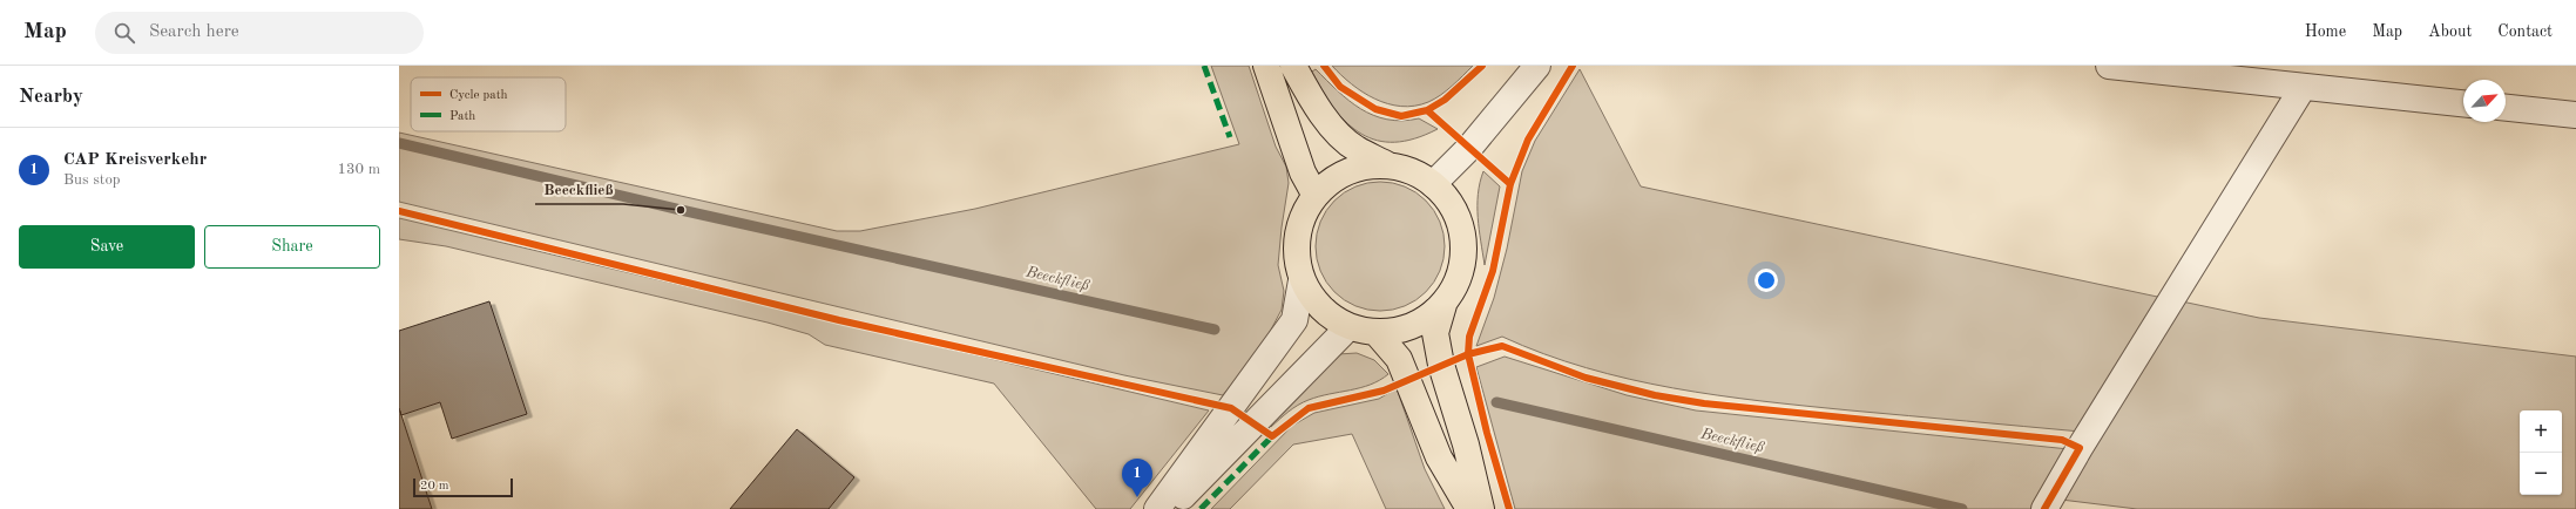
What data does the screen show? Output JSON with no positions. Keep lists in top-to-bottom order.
{
  "water": ["Beeckfließ"],
  "places": ["Beeckfließ"],
  "legend": ["Cycle path", "Path"],
  "scale_bar": "20 m",
  "north": "top right",
  "page": {
    "header": "Map",
    "search": "Search here",
    "nav": [
      "Home",
      "Map",
      "About",
      "Contact"
    ],
    "heading": "Nearby",
    "list": [
      {
        "mark": "1",
        "name": "CAP Kreisverkehr",
        "note": "Bus stop",
        "value": "130 m"
      }
    ],
    "buttons": ["Save", "Share"],
    "map_buttons": ["+", "−"],
    "pins": "1",
    "scale": "20 m"
  }
}
